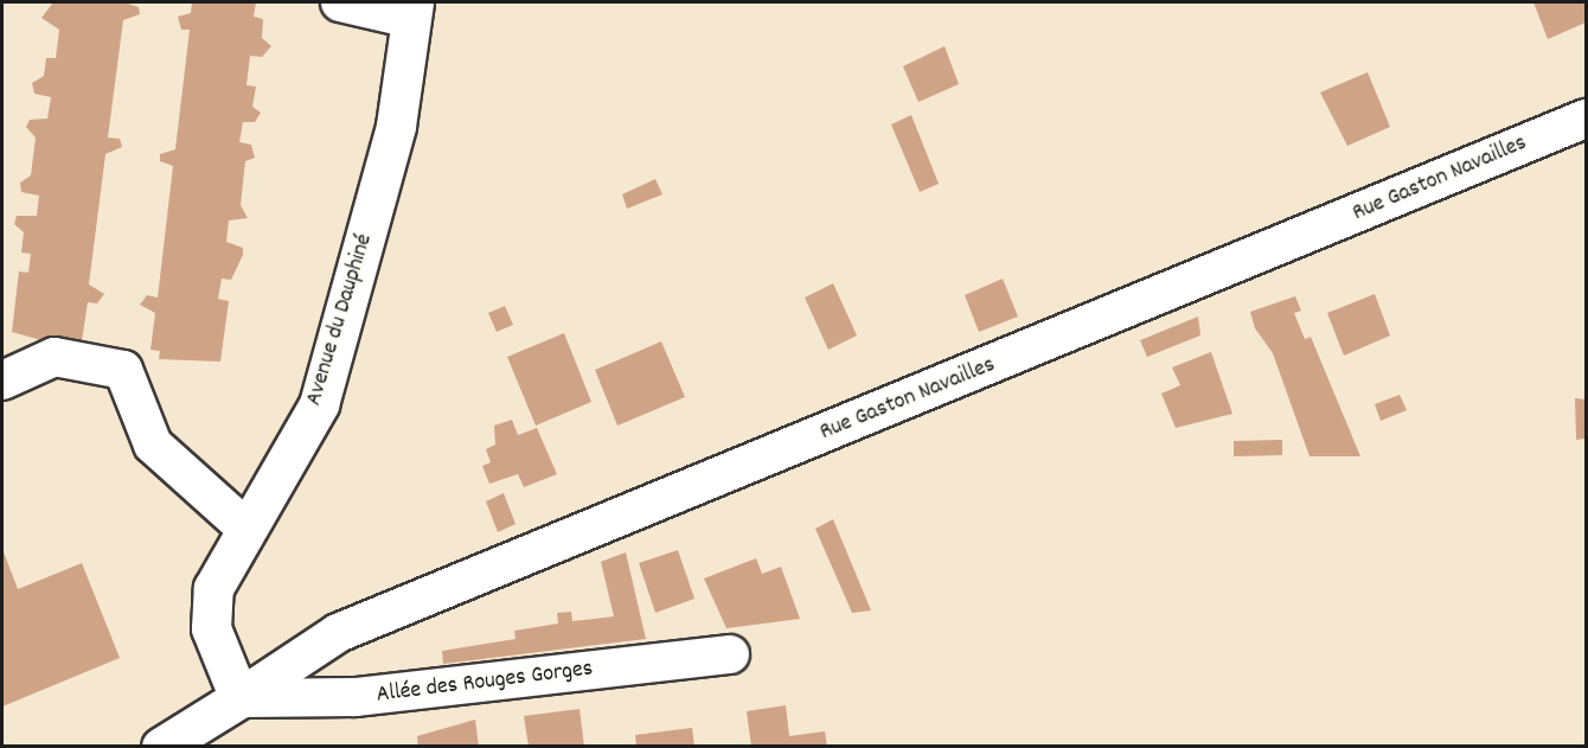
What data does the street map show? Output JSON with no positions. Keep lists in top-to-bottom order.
{
  "streets": {
    "street": ["Rue Gaston Navailles", "Avenue du Dauphiné", "Allée des Rouges Gorges"]
  },
  "crossings": [
    ["Rue Gaston Navailles", "Avenue du Dauphiné"],
    ["Rue Gaston Navailles", "Allée des Rouges Gorges"],
    ["Avenue du Dauphiné", "Allée des Rouges Gorges"]
  ]
}
